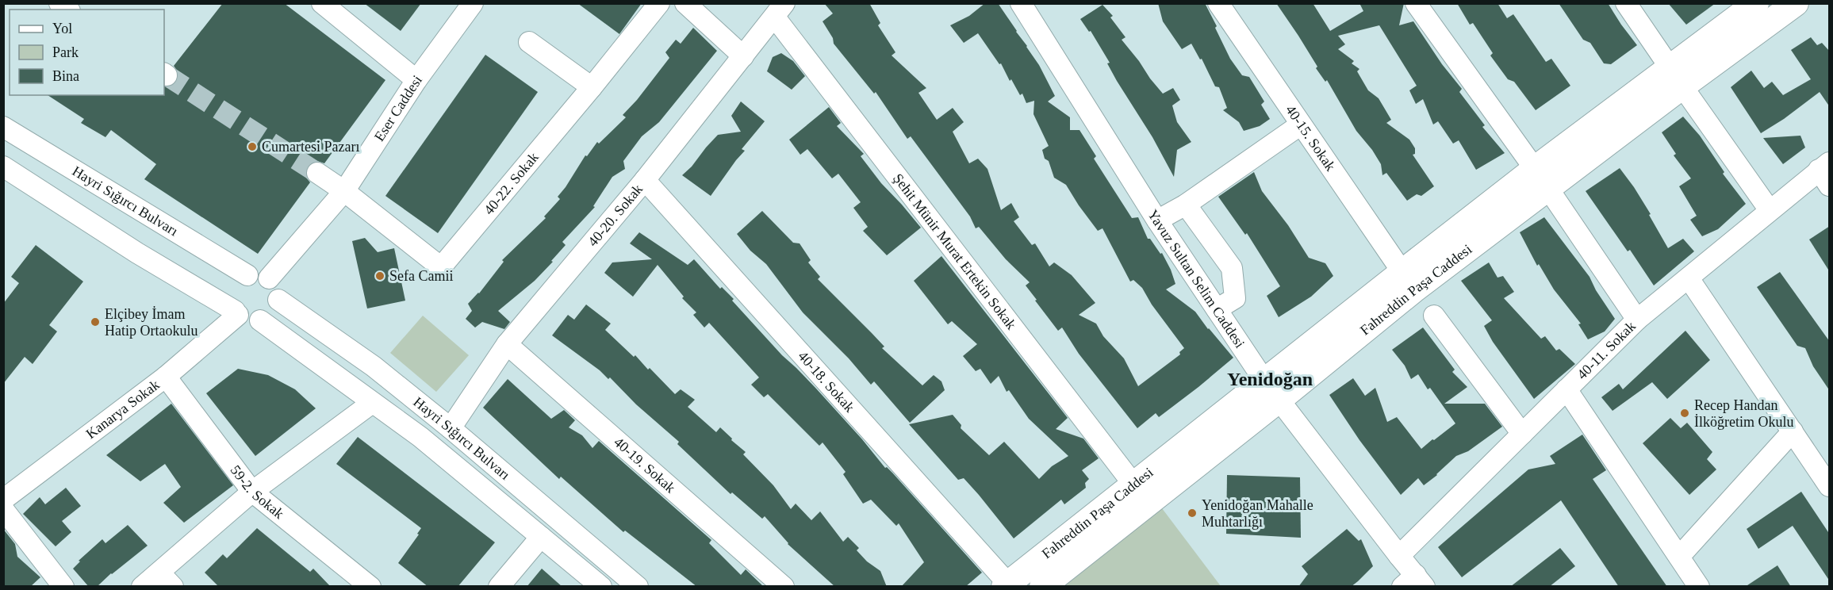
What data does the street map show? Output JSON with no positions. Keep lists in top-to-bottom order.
{
  "streets": {
    "main road": ["Fahreddin Paşa Caddesi"],
    "street": [
      "Eser Caddesi",
      "40-15. Sokak",
      "40-22. Sokak",
      "Hayri Sığırcı Bulvarı",
      "40-20. Sokak",
      "Şehit Münir Murat Ertekin Sokak",
      "Yavuz Sultan Selim Caddesi",
      "40-11. Sokak",
      "40-18. Sokak",
      "Kanarya Sokak",
      "40-19. Sokak",
      "59-2. Sokak"
    ]
  },
  "crossings": [
    ["Eser Caddesi", "40-22. Sokak"],
    ["Eser Caddesi", "Hayri Sığırcı Bulvarı"],
    ["Eser Caddesi", "Kanarya Sokak"],
    ["40-15. Sokak", "Fahreddin Paşa Caddesi"],
    ["Hayri Sığırcı Bulvarı", "40-20. Sokak"],
    ["Hayri Sığırcı Bulvarı", "Kanarya Sokak"],
    ["40-20. Sokak", "Şehit Münir Murat Ertekin Sokak"],
    ["40-20. Sokak", "40-18. Sokak"],
    ["40-20. Sokak", "40-19. Sokak"],
    ["Şehit Münir Murat Ertekin Sokak", "Fahreddin Paşa Caddesi"],
    ["Yavuz Sultan Selim Caddesi", "Fahreddin Paşa Caddesi"],
    ["Yavuz Sultan Selim Caddesi", "40-11. Sokak"],
    ["Fahreddin Paşa Caddesi", "40-18. Sokak"],
    ["Kanarya Sokak", "59-2. Sokak"]
  ],
  "districts": ["Yenidoğan"],
  "places": [
    "Cumartesi Pazarı",
    "Sefa Camii",
    "Elçibey İmam Hatip Ortaokulu",
    "Recep Handan İlköğretim Okulu",
    "Yenidoğan Mahalle Muhtarlığı"
  ],
  "legend": ["Yol", "Park", "Bina"]
}
